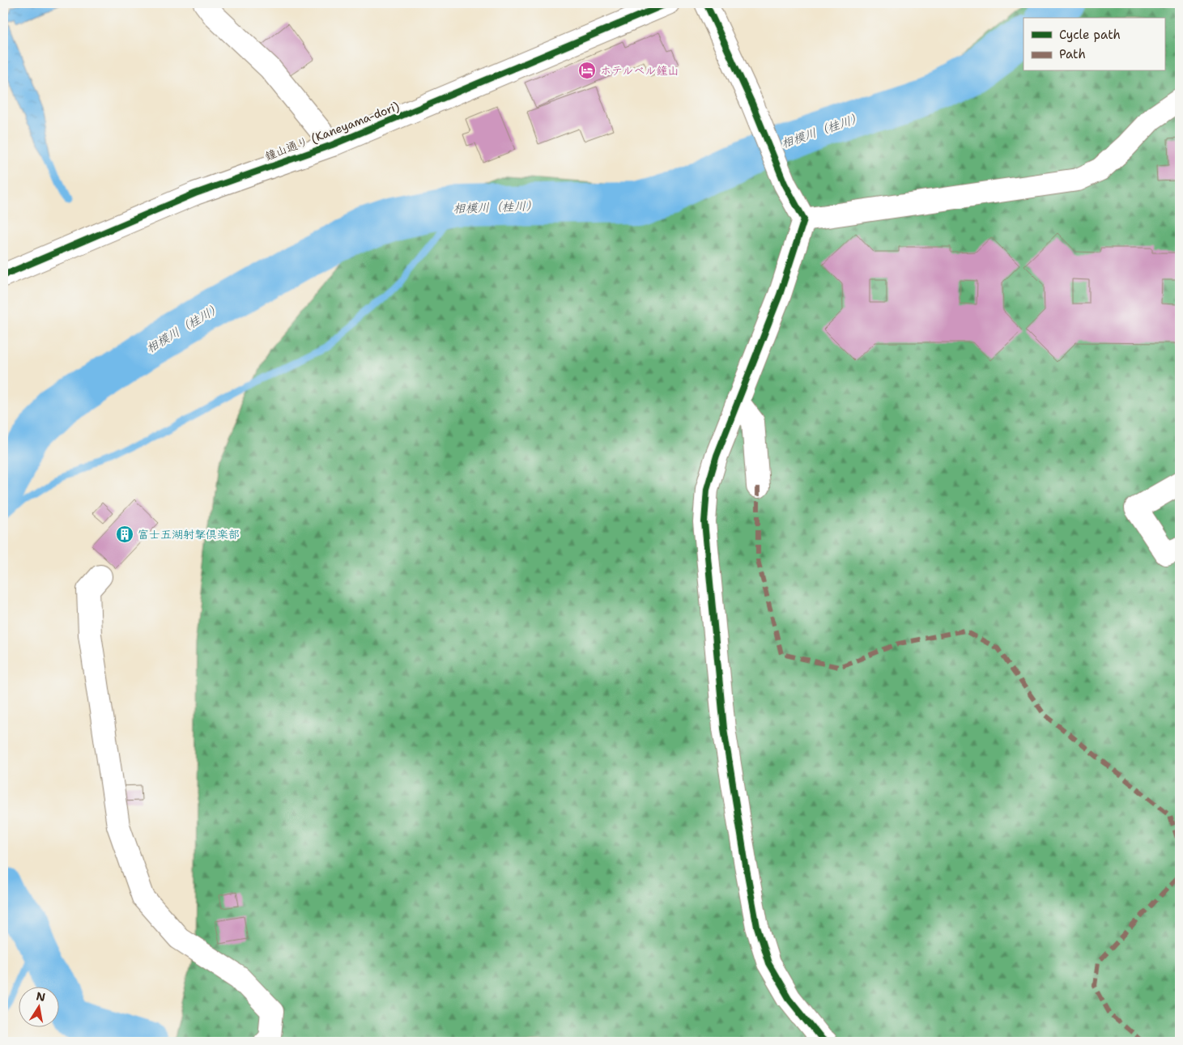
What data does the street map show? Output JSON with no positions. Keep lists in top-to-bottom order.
{
  "streets": {
    "street": ["鐘山通り (Kaneyama-dori)"]
  },
  "water": ["相模川（桂川）"],
  "places": {
    "hotel": ["ホテルベル鐘山"],
    "building": ["富士五湖射撃倶楽部"]
  },
  "legend": ["Cycle path", "Path"],
  "north": "top"
}
